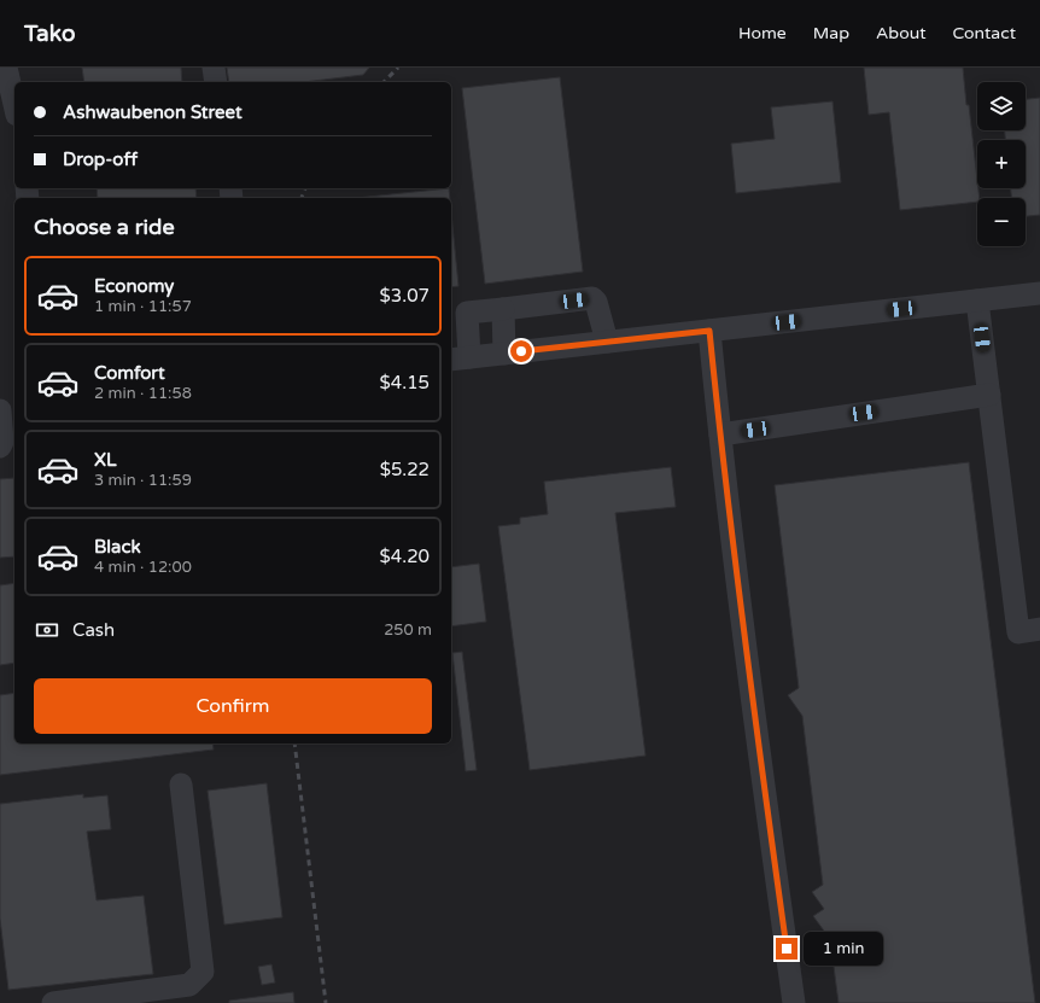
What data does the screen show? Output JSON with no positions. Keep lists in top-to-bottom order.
{
  "page": {
    "header": "Tako",
    "nav": [
      "Home",
      "Map",
      "About",
      "Contact"
    ],
    "map_buttons": ["+", "−"],
    "banner": ["Ashwaubenon Street", "Drop-off"],
    "heading": "Choose a ride",
    "list": [
      {
        "name": "Economy",
        "note": "1 min · 11:57",
        "value": "$3.07"
      },
      {
        "name": "Comfort",
        "note": "2 min · 11:58",
        "value": "$4.15"
      },
      {
        "name": "XL",
        "note": "3 min · 11:59",
        "value": "$5.22"
      },
      {
        "name": "Black",
        "note": "4 min · 12:00",
        "value": "$4.20"
      }
    ],
    "pay": ["Cash", "250 m"],
    "buttons": "Confirm",
    "bubble": "1 min"
  }
}
